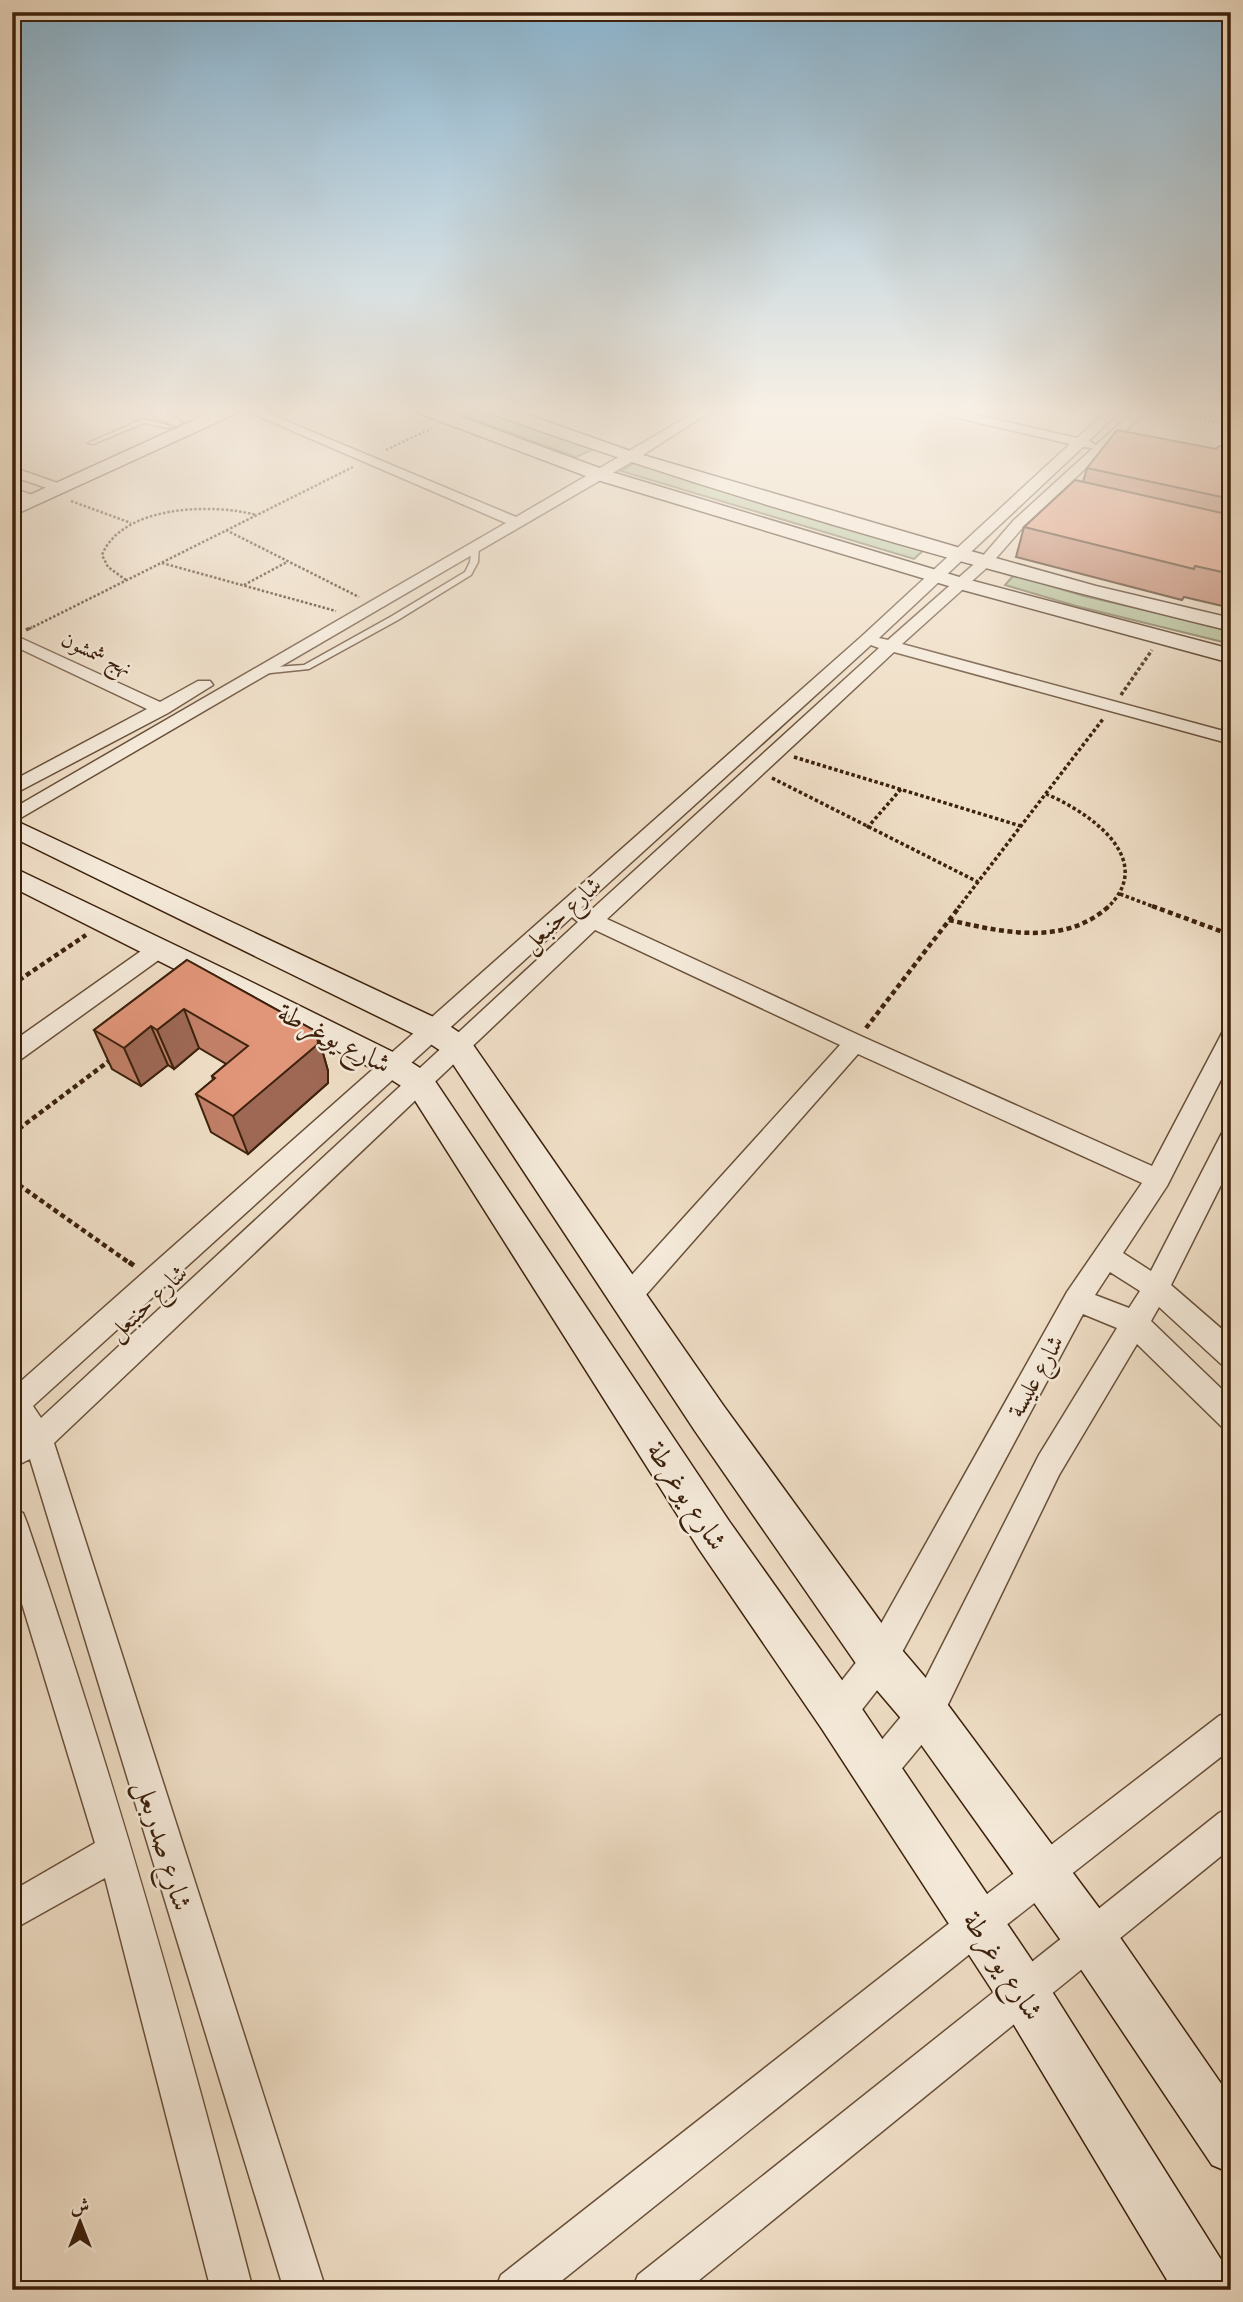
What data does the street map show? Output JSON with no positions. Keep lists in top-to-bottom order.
{
  "streets": {
    "street": [
      "نهج شمشون",
      "شارع حنبعل",
      "شارع يوغرطة",
      "شارع عليسة",
      "شارع صدربعل"
    ]
  },
  "crossings": [
    ["شارع حنبعل", "شارع يوغرطة"],
    ["شارع حنبعل", "شارع صدربعل"],
    ["شارع يوغرطة", "شارع عليسة"]
  ],
  "north": "top"
}
